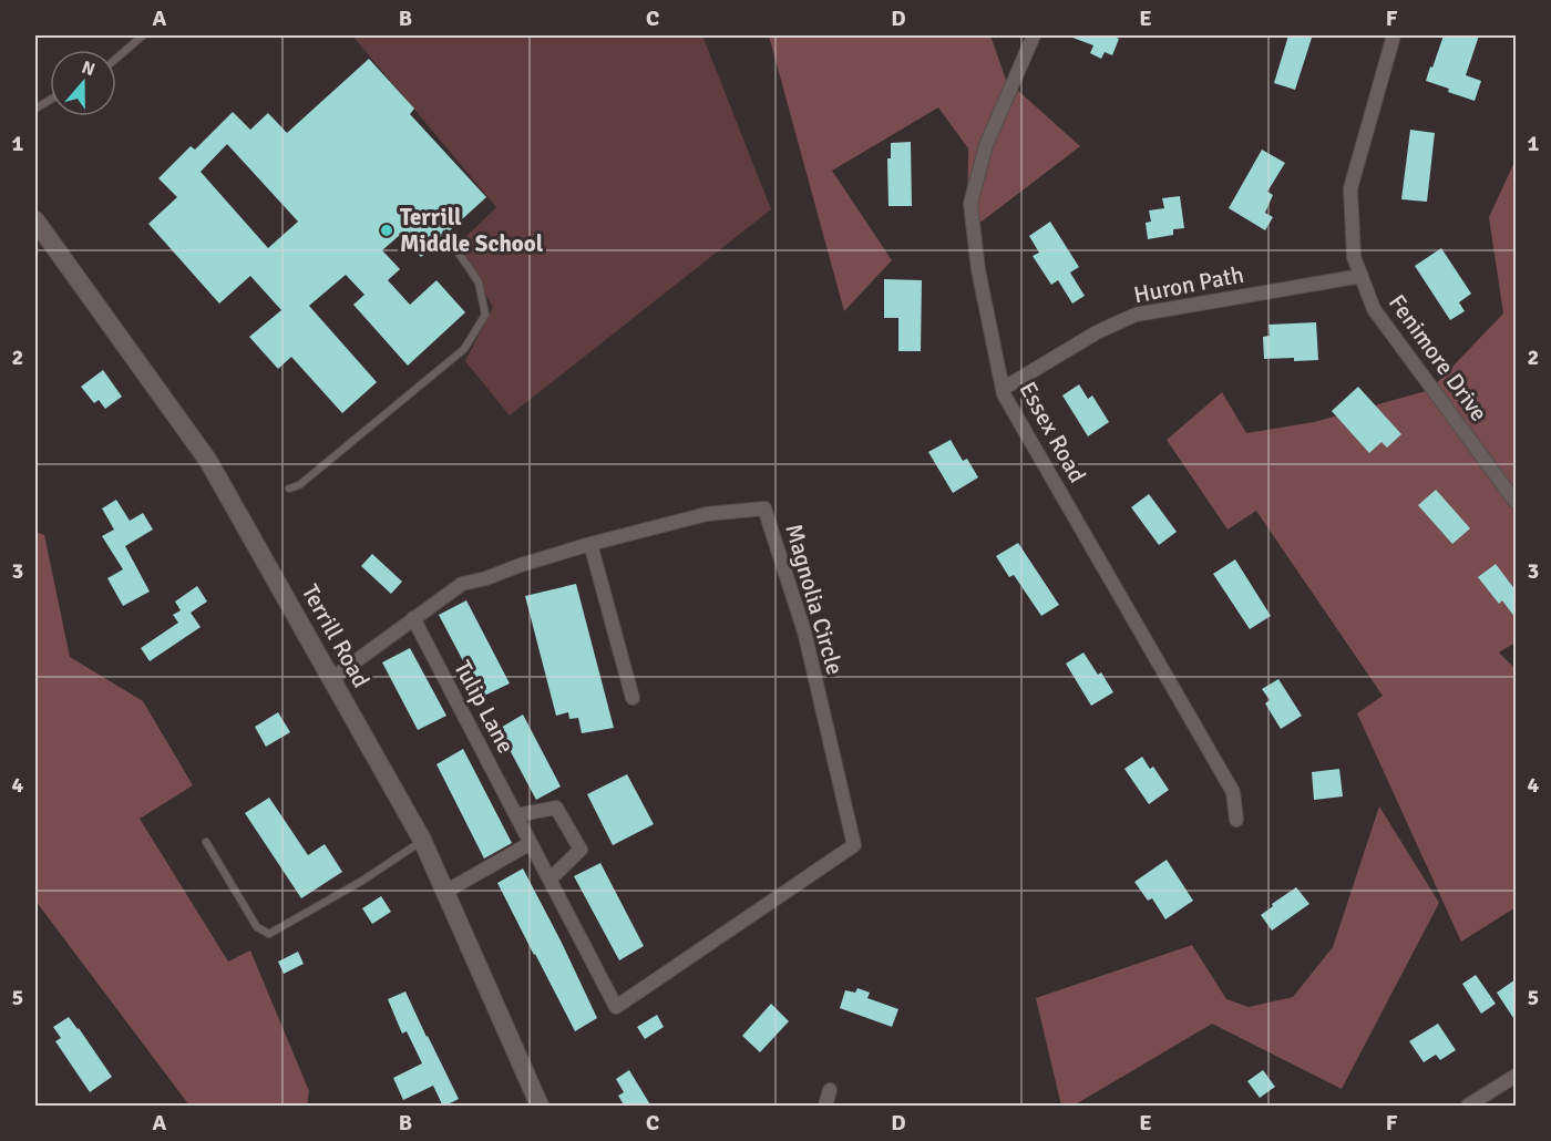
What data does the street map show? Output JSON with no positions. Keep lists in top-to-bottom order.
{
  "streets": {
    "street": [
      "Huron Path",
      "Fenimore Drive",
      "Essex Road",
      "Magnolia Circle",
      "Terrill Road",
      "Tulip Lane"
    ]
  },
  "crossings": [
    ["Huron Path", "Fenimore Drive"],
    ["Huron Path", "Essex Road"],
    ["Magnolia Circle", "Terrill Road"],
    ["Magnolia Circle", "Tulip Lane"]
  ],
  "places": ["Terrill Middle School"],
  "north": "top",
  "grid": {
    "columns": [
      "A",
      "B",
      "C",
      "D",
      "E",
      "F"
    ],
    "rows": [
      "1",
      "2",
      "3",
      "4",
      "5"
    ]
  }
}
